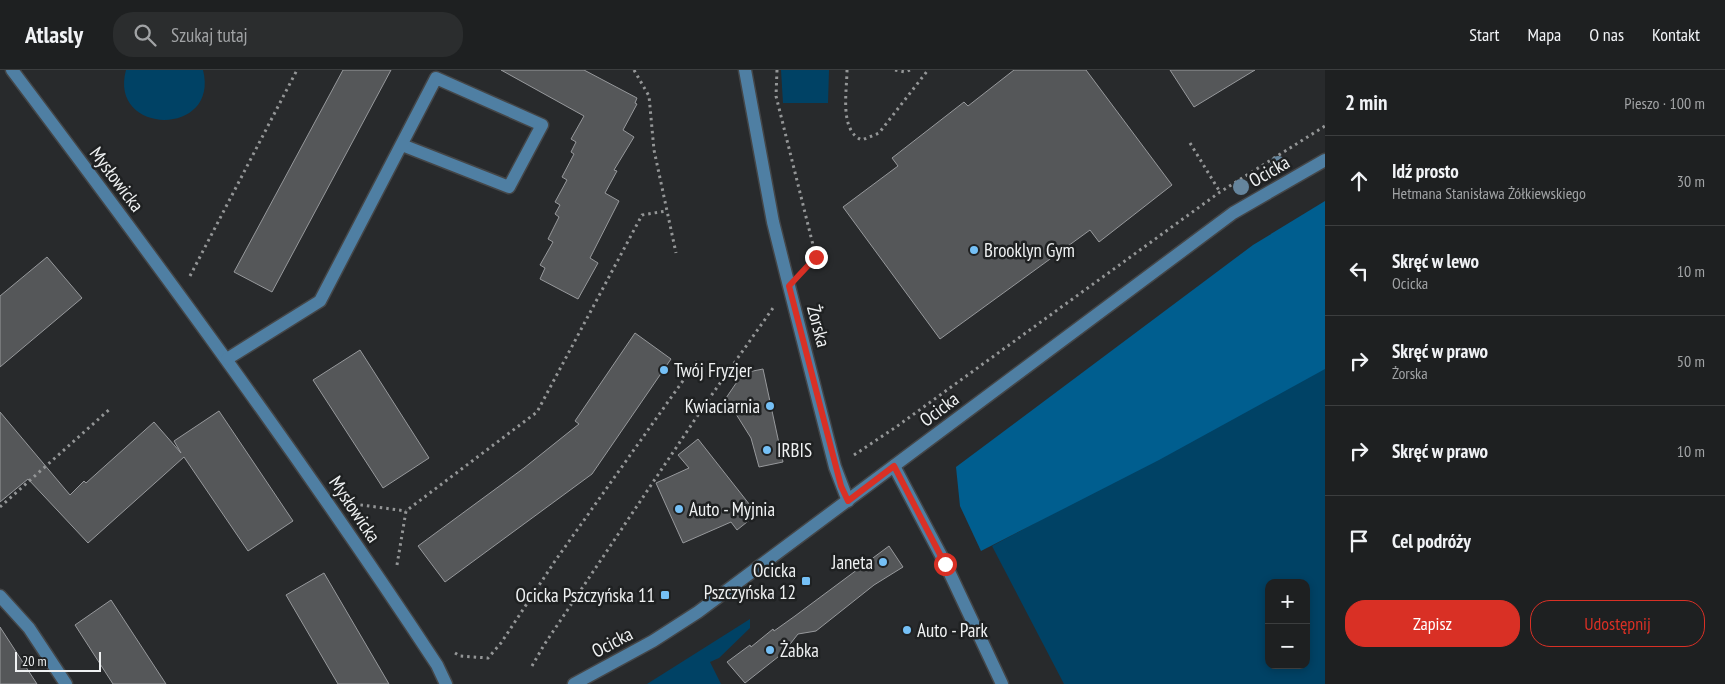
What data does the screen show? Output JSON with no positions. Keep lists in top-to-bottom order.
{
  "streets": {
    "street": ["Ocicka", "Mysłowicka", "Żorska"]
  },
  "crossings": [
    ["Ocicka", "Żorska"]
  ],
  "places": {
    "other": [
      "Brooklyn Gym",
      "Twój Fryzjer",
      "Kwiaciarnia",
      "IRBIS",
      "Auto - Myjnia",
      "Janeta",
      "Auto - Park",
      "Żabka"
    ],
    "transit": ["Ocicka Pszczyńska 12", "Ocicka Pszczyńska 11"]
  },
  "scale_bar": "20 m",
  "page": {
    "header": "Atlasly",
    "search": "Szukaj tutaj",
    "nav": [
      "Start",
      "Mapa",
      "O nas",
      "Kontakt"
    ],
    "heading": ["2 min", "Pieszo · 100 m"],
    "list": [
      ["Idź prosto", "Hetmana Stanisława Żółkiewskiego", "30 m"],
      ["Skręć w lewo", "Ocicka", "10 m"],
      ["Skręć w prawo", "Żorska", "50 m"],
      ["Skręć w prawo", "10 m"],
      "Cel podróży"
    ],
    "map_buttons": ["+", "−"],
    "buttons": ["Zapisz", "Udostępnij"],
    "scale": "20 m"
  }
}
